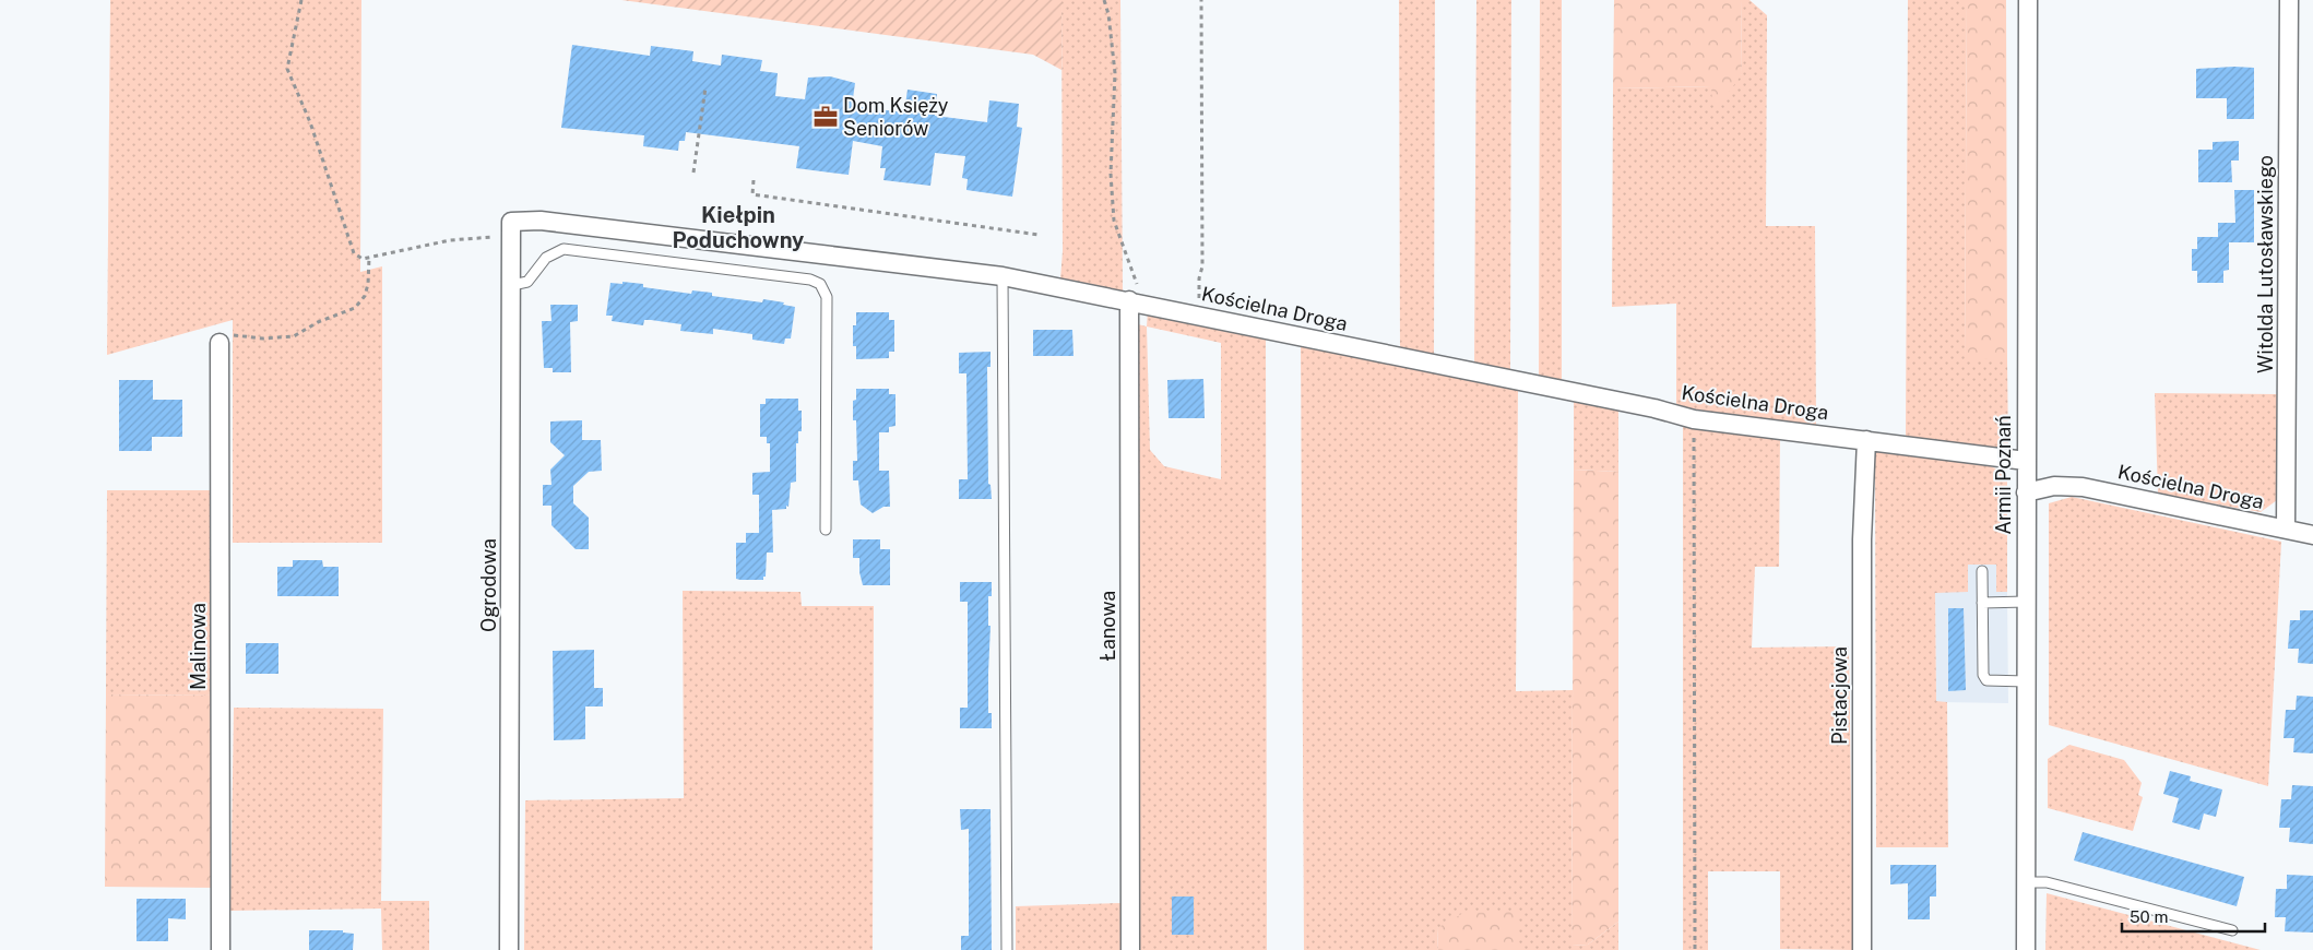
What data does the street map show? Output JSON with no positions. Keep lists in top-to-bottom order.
{
  "streets": {
    "street": [
      "Witolda Lutosławskiego",
      "Kościelna Droga",
      "Armii Poznań",
      "Ogrodowa",
      "Łanowa",
      "Malinowa",
      "Pistacjowa"
    ]
  },
  "crossings": [
    ["Witolda Lutosławskiego", "Kościelna Droga"],
    ["Kościelna Droga", "Armii Poznań"],
    ["Kościelna Droga", "Ogrodowa"],
    ["Kościelna Droga", "Łanowa"],
    ["Kościelna Droga", "Pistacjowa"]
  ],
  "districts": ["Kiełpin Poduchowny"],
  "places": {
    "office": ["Dom Księży Seniorów"]
  },
  "scale_bar": "50 m"
}
